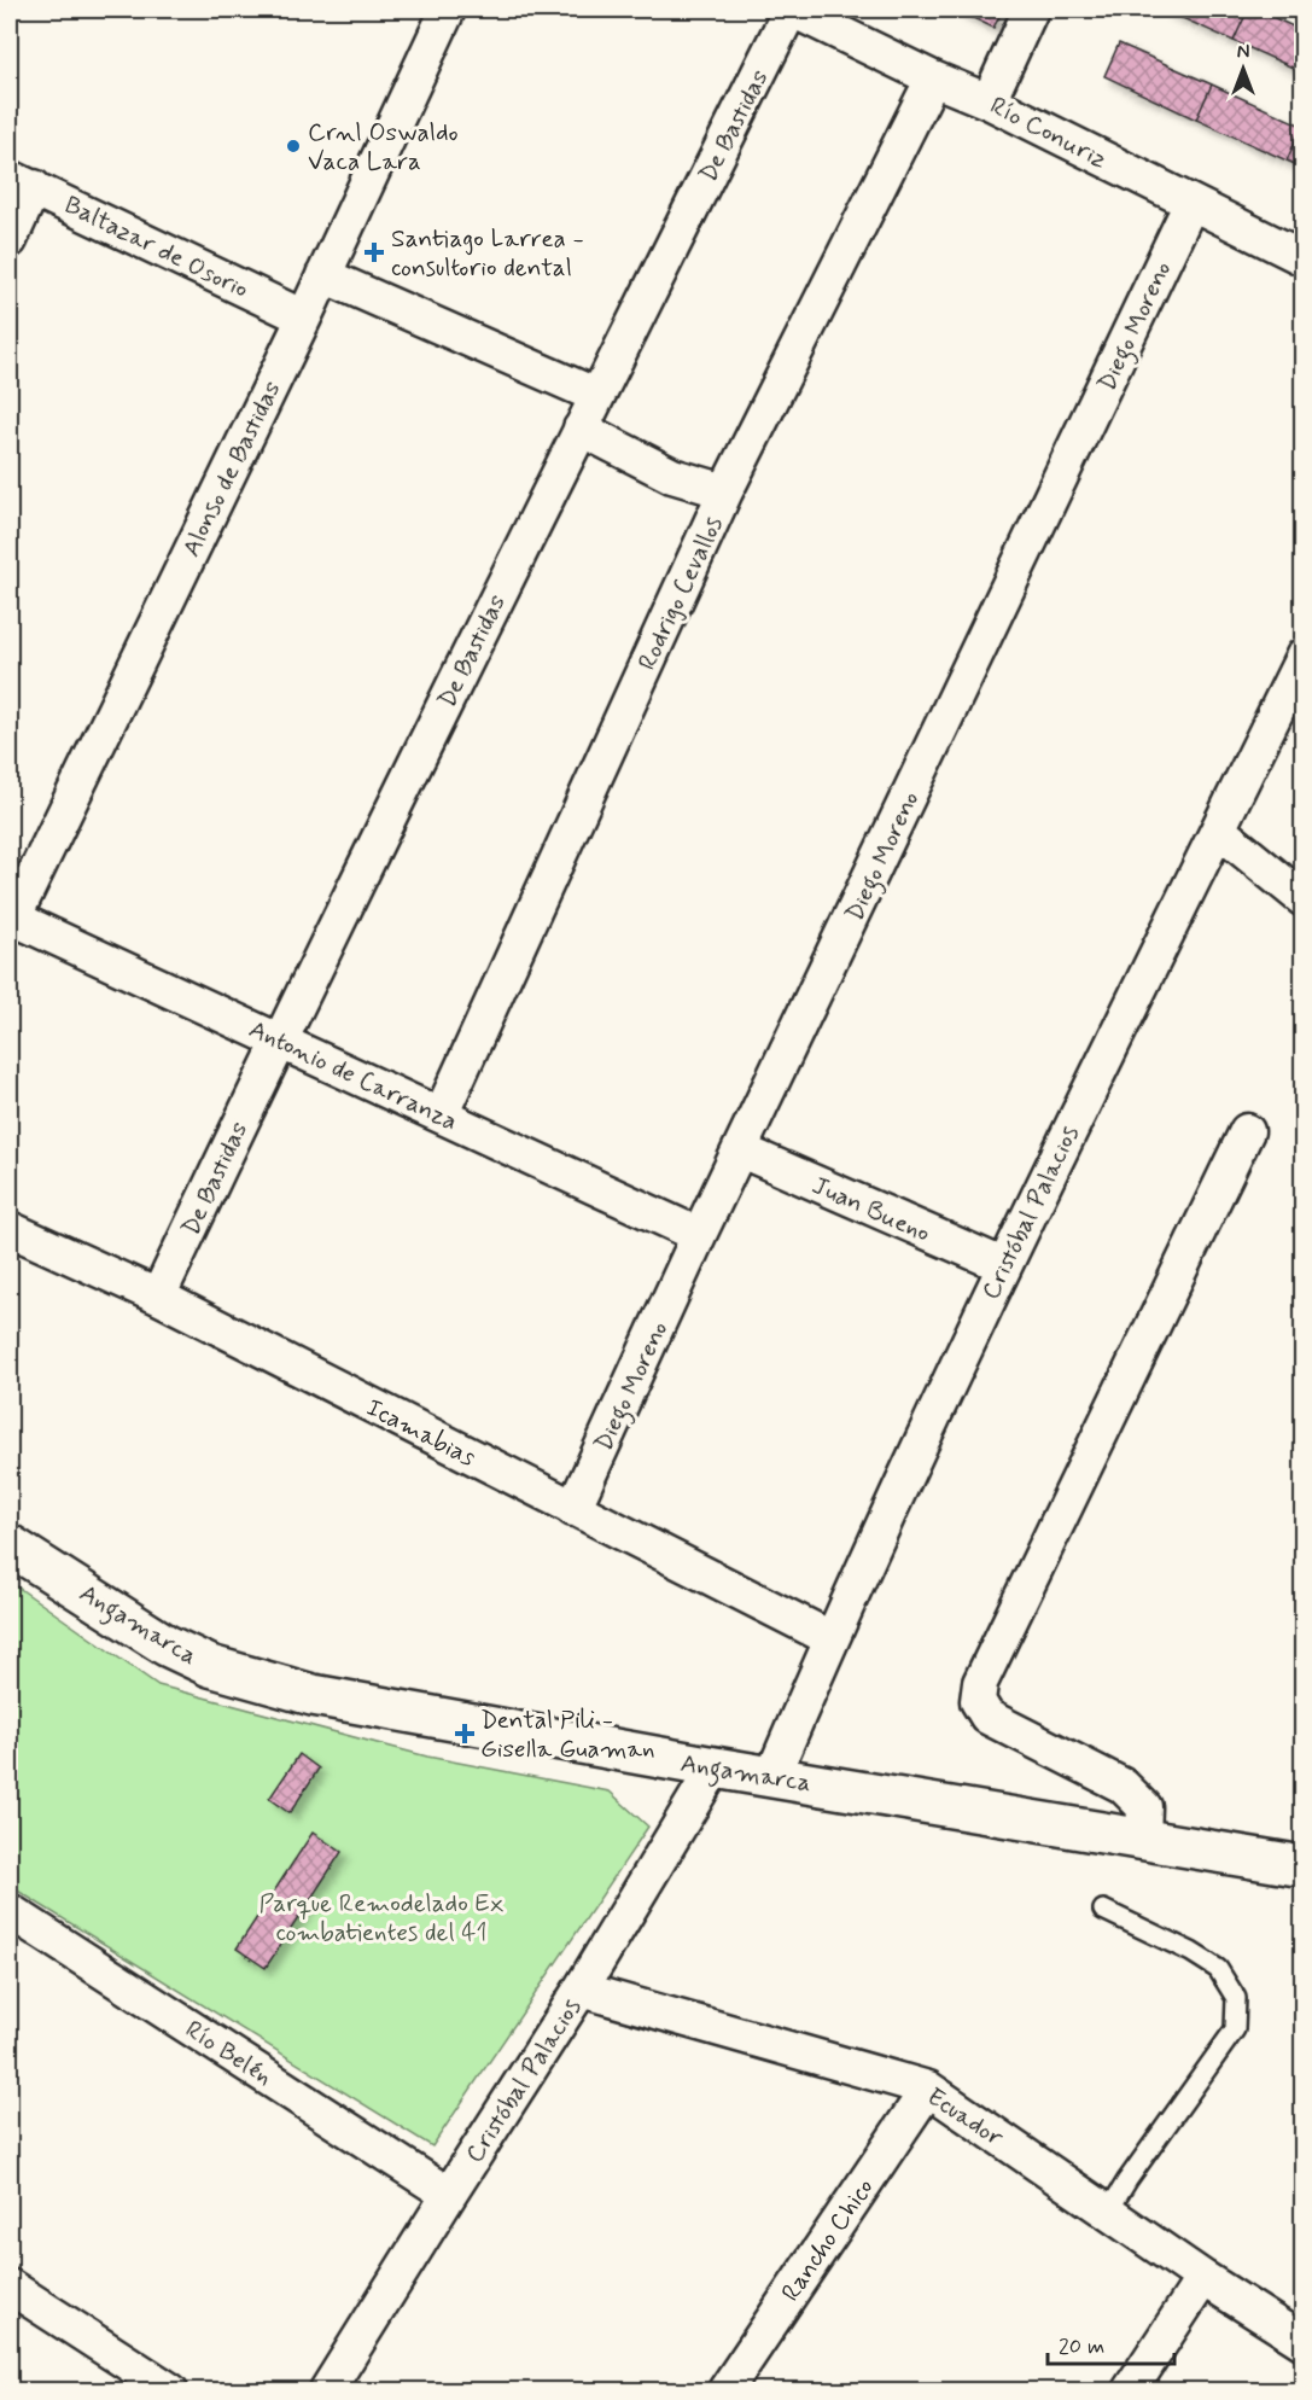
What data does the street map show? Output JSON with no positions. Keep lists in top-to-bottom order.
{
  "streets": {
    "street": [
      "De Bastidas",
      "Río Conuriz",
      "Baltazar de Osorio",
      "Diego Moreno",
      "Alonso de Bastidas",
      "Rodrigo Cevallos",
      "Antonio de Carranza",
      "Juan Bueno",
      "Cristóbal Palacios",
      "Icamabias",
      "Angamarca",
      "Río Belén",
      "Ecuador",
      "Rancho Chico"
    ]
  },
  "crossings": [
    ["De Bastidas", "Río Conuriz"],
    ["De Bastidas", "Antonio de Carranza"],
    ["De Bastidas", "Icamabias"],
    ["Río Conuriz", "Diego Moreno"],
    ["Río Conuriz", "Rodrigo Cevallos"],
    ["Baltazar de Osorio", "Alonso de Bastidas"],
    ["Diego Moreno", "Antonio de Carranza"],
    ["Diego Moreno", "Juan Bueno"],
    ["Diego Moreno", "Icamabias"],
    ["Alonso de Bastidas", "Antonio de Carranza"],
    ["Rodrigo Cevallos", "Antonio de Carranza"],
    ["Juan Bueno", "Cristóbal Palacios"],
    ["Cristóbal Palacios", "Icamabias"],
    ["Cristóbal Palacios", "Angamarca"],
    ["Cristóbal Palacios", "Río Belén"],
    ["Cristóbal Palacios", "Ecuador"],
    ["Ecuador", "Rancho Chico"]
  ],
  "parks": ["Parque Remodelado Ex combatientes del 41"],
  "places": {
    "other": ["Crnl Oswaldo Vaca Lara"],
    "health": ["Santiago Larrea - consultorio dental", "Dental Pili - Gisella Guaman"]
  },
  "scale_bar": "20 m",
  "north": "top"
}
